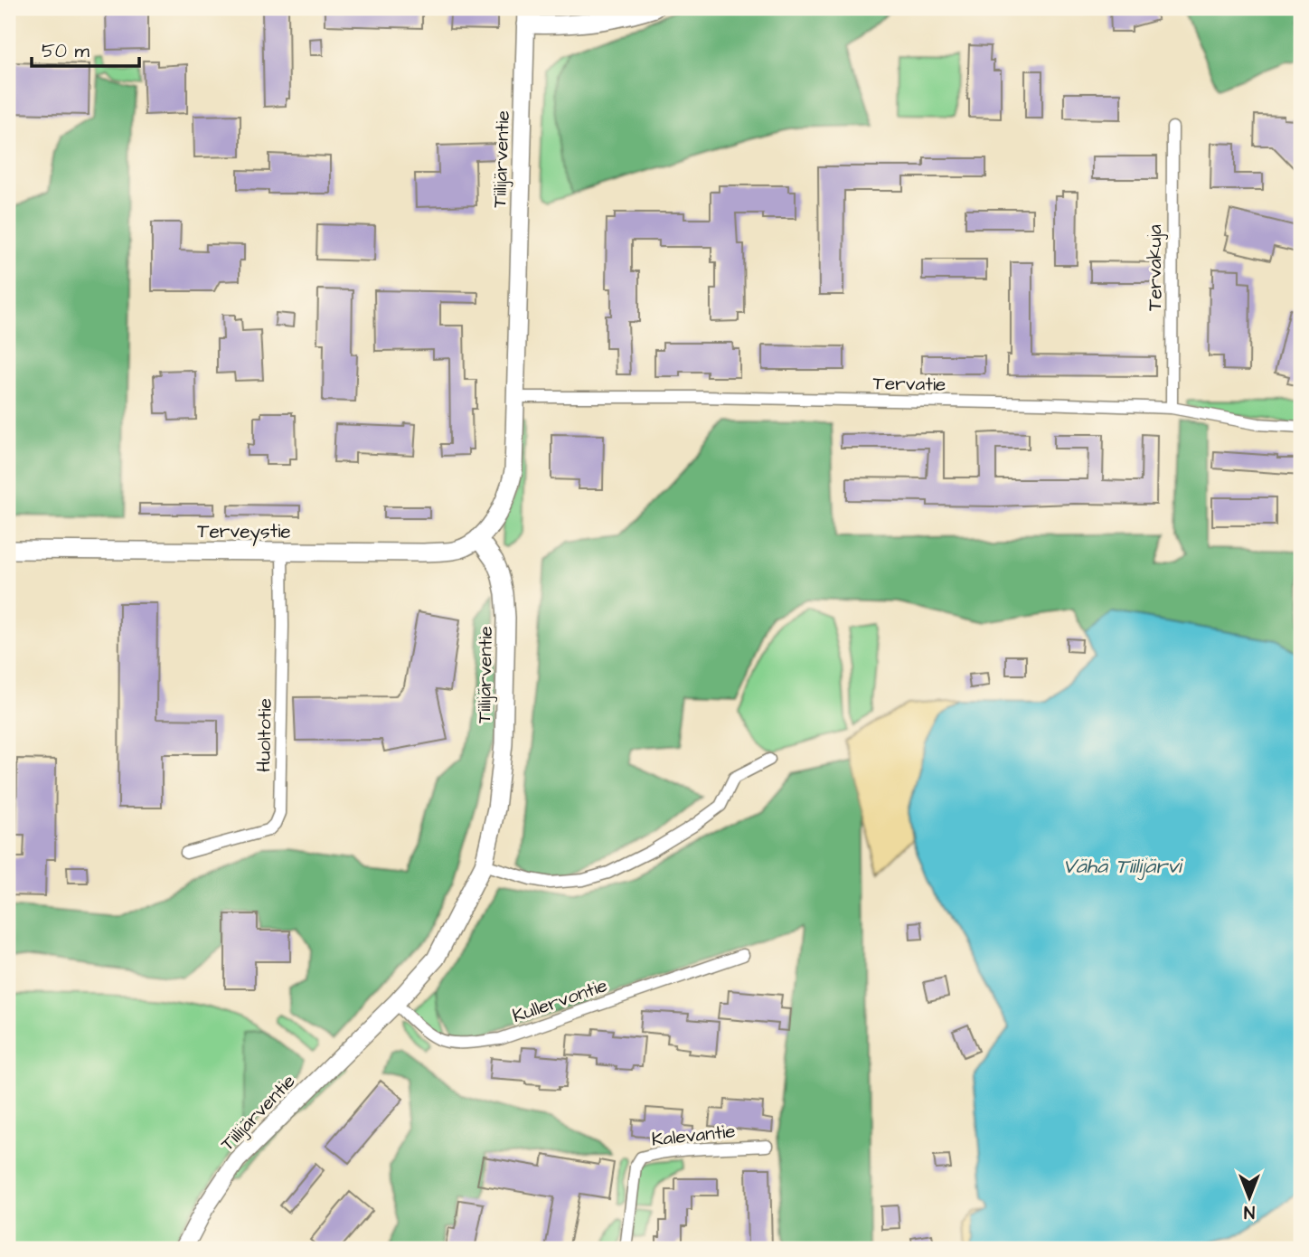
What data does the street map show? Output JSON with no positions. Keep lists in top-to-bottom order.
{
  "streets": {
    "main road": ["Tiilijärventie", "Terveystie"],
    "street": [
      "Tervakuja",
      "Tervatie",
      "Huoltotie",
      "Kullervontie",
      "Kalevantie"
    ]
  },
  "crossings": [
    ["Tiilijärventie", "Tervatie"],
    ["Tiilijärventie", "Terveystie"],
    ["Tiilijärventie", "Kullervontie"],
    ["Tervakuja", "Tervatie"],
    ["Terveystie", "Huoltotie"]
  ],
  "water": ["Vähä Tiilijärvi"],
  "scale_bar": "50 m",
  "north": "bottom"
}
